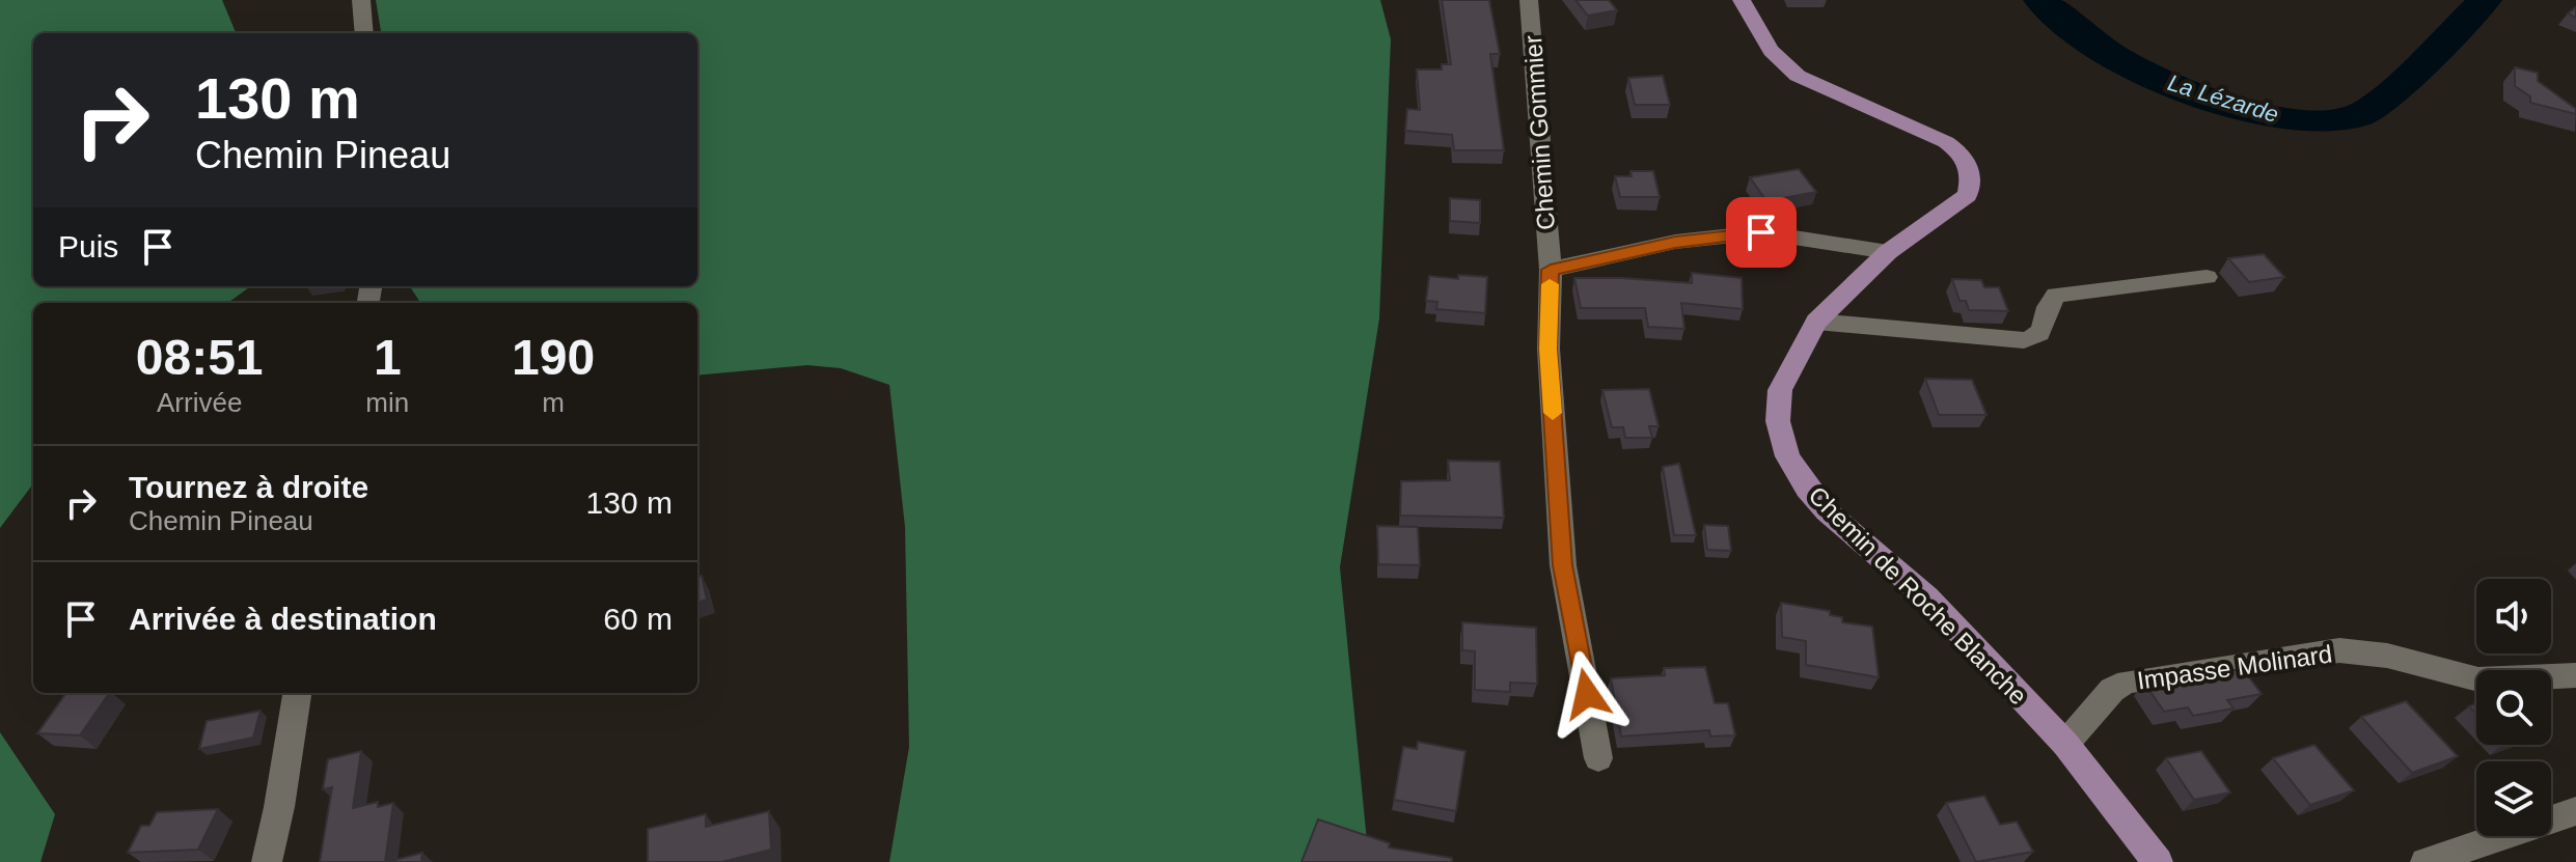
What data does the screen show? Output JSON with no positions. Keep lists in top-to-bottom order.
{
  "streets": {
    "main road": ["Chemin de Roche Blanche"],
    "street": ["Chemin Gommier", "Impasse Molinard"]
  },
  "crossings": [
    ["Chemin de Roche Blanche", "Impasse Molinard"]
  ],
  "water": ["La Lézarde"],
  "page": {
    "turn": ["130 m", "Chemin Pineau"],
    "then": "Puis",
    "eta": [
      "08:51",
      "Arrivée",
      "1",
      "min",
      "190",
      "m"
    ],
    "list": [
      {
        "name": "Tournez à droite",
        "note": "Chemin Pineau",
        "value": "130 m"
      },
      {
        "name": "Arrivée à destination",
        "value": "60 m"
      }
    ]
  }
}
